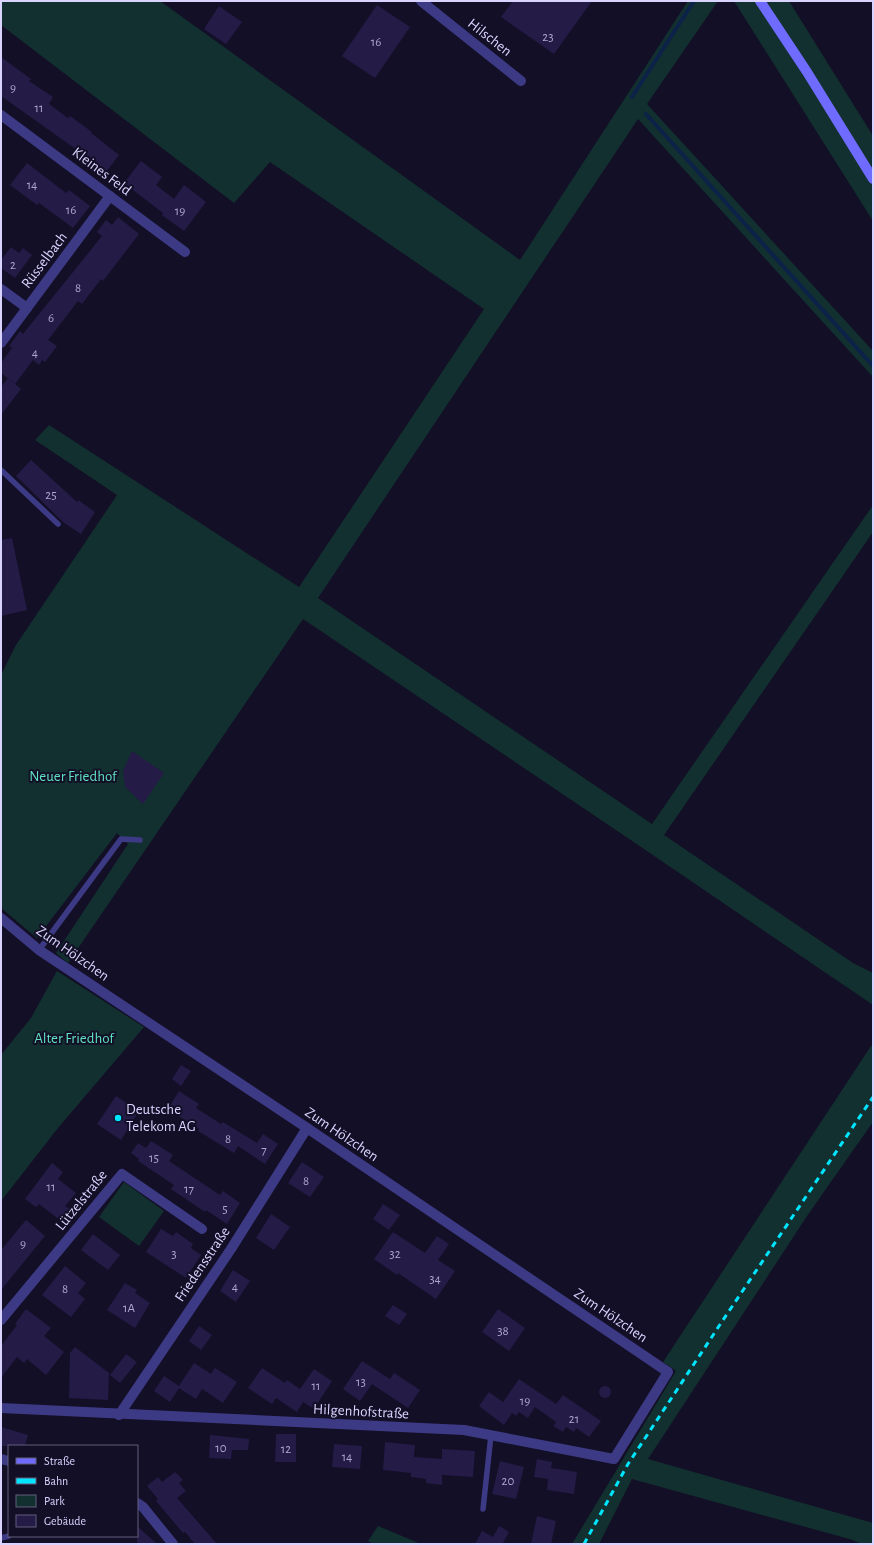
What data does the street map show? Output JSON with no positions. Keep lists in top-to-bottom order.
{
  "streets": {
    "street": [
      "Hilschen",
      "Kleines Feld",
      "Rüsselbach",
      "Zum Hölzchen",
      "Lützelstraße",
      "Friedensstraße",
      "Hilgenhofstraße"
    ]
  },
  "crossings": [
    ["Kleines Feld", "Rüsselbach"],
    ["Zum Hölzchen", "Friedensstraße"],
    ["Zum Hölzchen", "Hilgenhofstraße"],
    ["Friedensstraße", "Hilgenhofstraße"]
  ],
  "parks": ["Neuer Friedhof", "Alter Friedhof"],
  "places": ["Deutsche Telekom AG"],
  "house_numbers": [
    "23",
    "16",
    "9",
    "11",
    "14",
    "16",
    "19",
    "2",
    "8",
    "6",
    "4",
    "25",
    "8",
    "7",
    "15",
    "8",
    "11",
    "17",
    "5",
    "9",
    "3",
    "32",
    "34",
    "4",
    "8",
    "1A",
    "38",
    "13",
    "11",
    "19",
    "21",
    "10",
    "12",
    "14",
    "20"
  ],
  "legend": [
    "Straße",
    "Bahn",
    "Park",
    "Gebäude"
  ]
}
